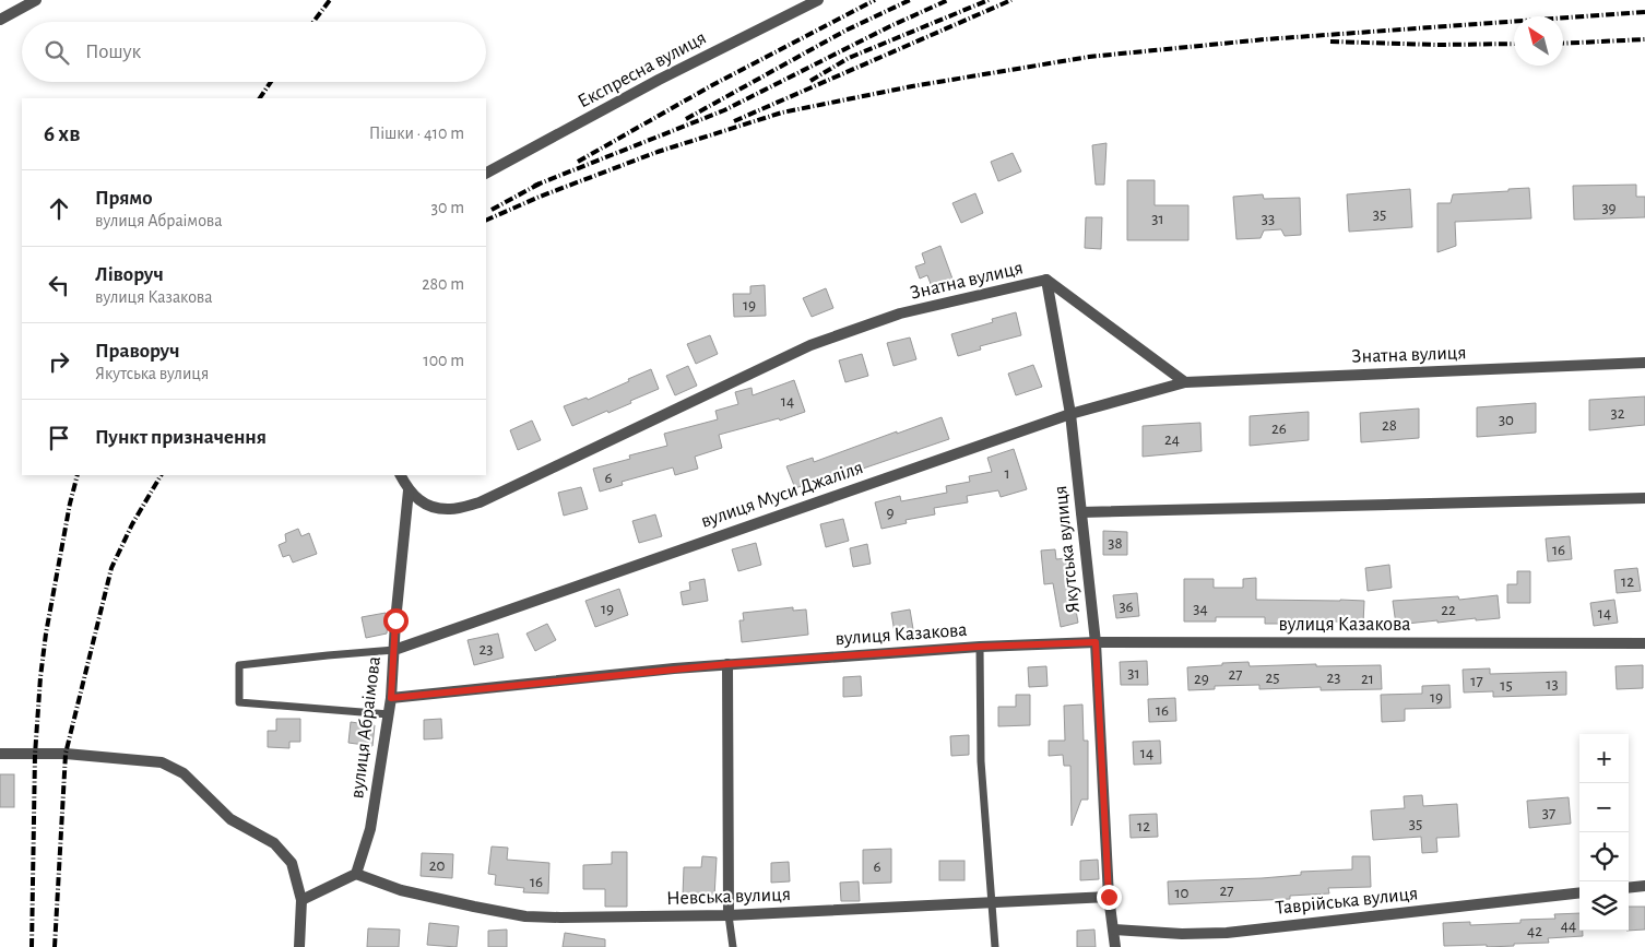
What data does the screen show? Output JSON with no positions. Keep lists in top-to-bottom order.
{
  "streets": {
    "street": [
      "Експресна вулиця",
      "Знатна вулиця",
      "вулиця Муси Джаліля",
      "Якутська вулиця",
      "вулиця Казакова",
      "вулиця Абраімова",
      "Невська вулиця",
      "Таврійська вулиця"
    ]
  },
  "crossings": [
    ["Знатна вулиця", "вулиця Муси Джаліля"],
    ["Знатна вулиця", "Якутська вулиця"],
    ["Знатна вулиця", "вулиця Абраімова"],
    ["вулиця Муси Джаліля", "Якутська вулиця"],
    ["вулиця Муси Джаліля", "вулиця Абраімова"],
    ["Якутська вулиця", "вулиця Казакова"],
    ["Якутська вулиця", "Невська вулиця"],
    ["Якутська вулиця", "Таврійська вулиця"],
    ["вулиця Казакова", "вулиця Абраімова"],
    ["вулиця Абраімова", "Невська вулиця"]
  ],
  "house_numbers": [
    "39",
    "35",
    "31",
    "33",
    "19",
    "14",
    "32",
    "30",
    "28",
    "26",
    "24",
    "1",
    "6",
    "9",
    "38",
    "16",
    "12",
    "36",
    "19",
    "34",
    "22",
    "14",
    "23",
    "31",
    "27",
    "25",
    "23",
    "29",
    "21",
    "17",
    "13",
    "15",
    "19",
    "16",
    "14",
    "37",
    "35",
    "12",
    "20",
    "6",
    "16",
    "27",
    "10",
    "44",
    "42"
  ],
  "north": "top left",
  "page": {
    "search": "Пошук",
    "heading": ["6 хв", "Пішки · 410 m"],
    "list": [
      ["Прямо", "вулиця Абраімова", "30 m"],
      ["Ліворуч", "вулиця Казакова", "280 m"],
      ["Праворуч", "Якутська вулиця", "100 m"],
      "Пункт призначення"
    ],
    "map_buttons": ["+", "−"]
  }
}
